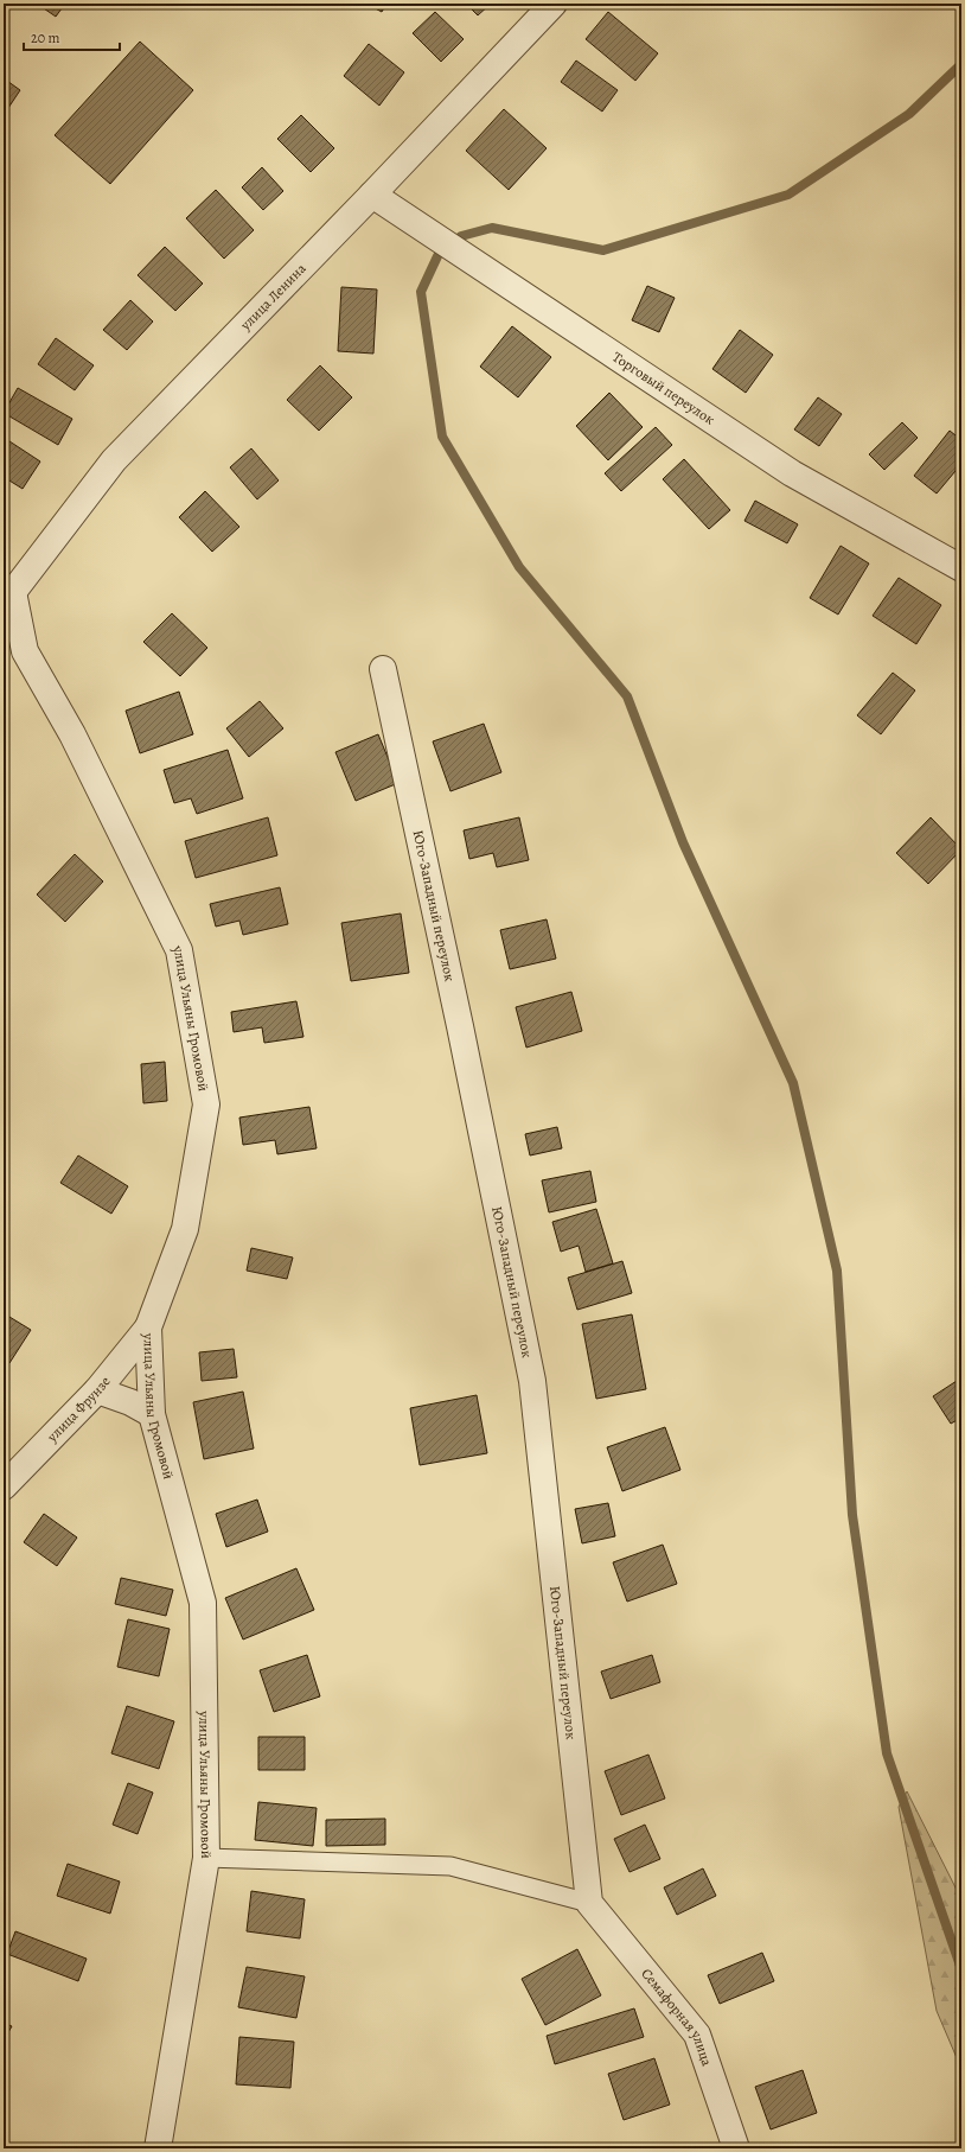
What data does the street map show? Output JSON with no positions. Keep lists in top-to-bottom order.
{
  "streets": {
    "street": [
      "улица Ленина",
      "Торговый переулок",
      "Юго-Западный переулок",
      "улица Ульяны Громовой",
      "улица Фрунзе",
      "Семафорная улица"
    ]
  },
  "crossings": [
    ["улица Ленина", "Торговый переулок"],
    ["улица Ленина", "улица Ульяны Громовой"],
    ["Юго-Западный переулок", "Семафорная улица"],
    ["улица Ульяны Громовой", "улица Фрунзе"]
  ],
  "scale_bar": "20 m"
}
